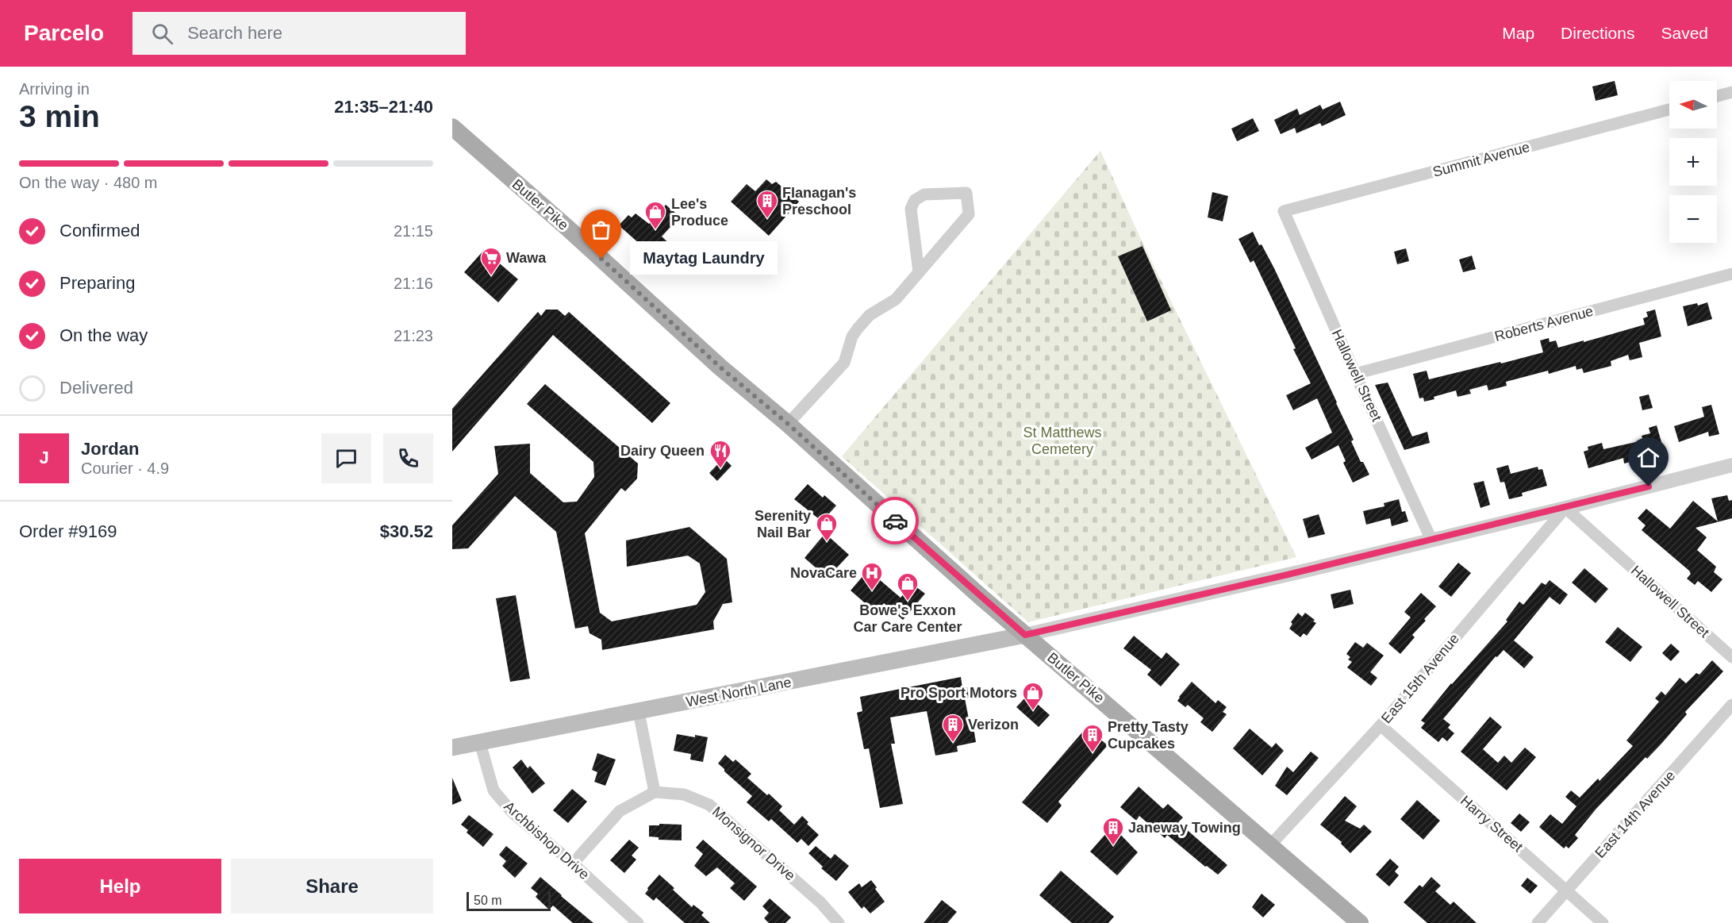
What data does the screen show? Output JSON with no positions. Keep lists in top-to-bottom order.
{
  "streets": {
    "main road": ["Butler Pike", "West North Lane"],
    "street": [
      "Summit Avenue",
      "Roberts Avenue",
      "Hallowell Street",
      "East 15th Avenue",
      "East 14th Avenue",
      "Harry Street",
      "Archbishop Drive",
      "Monsignor Drive"
    ]
  },
  "crossings": [
    ["Summit Avenue", "Hallowell Street"],
    ["Butler Pike", "East 15th Avenue"],
    ["Butler Pike", "West North Lane"],
    ["Roberts Avenue", "Hallowell Street"],
    ["Hallowell Street", "East 15th Avenue"],
    ["East 15th Avenue", "Harry Street"],
    ["West North Lane", "Archbishop Drive"],
    ["East 14th Avenue", "Harry Street"]
  ],
  "parks": ["St Matthews Cemetery"],
  "places": {
    "building": [
      "Flanagan's Preschool",
      "Verizon",
      "Pretty Tasty Cupcakes",
      "Janeway Towing"
    ],
    "shop": [
      "Lee's Produce",
      "Serenity Nail Bar",
      "Bowe's Exxon Car Care Center",
      "Pro Sport Motors"
    ],
    "other": ["Maytag Laundry"],
    "supermarket": ["Wawa"],
    "restaurant": ["Dairy Queen"],
    "hospital": ["NovaCare"]
  },
  "scale_bar": "50 m",
  "north": "left",
  "page": {
    "header": "Parcelo",
    "search": "Search here",
    "nav": ["Map", "Directions", "Saved"],
    "heading": ["3 min", "Arriving in", "21:35–21:40"],
    "panel": [
      "Jordan",
      "Courier · 4.9",
      "Order #9169",
      "$30.52"
    ],
    "map_buttons": ["+", "−"],
    "bar": "On the way · 480 m",
    "list": [
      ["Confirmed", "21:15"],
      ["Preparing", "21:16"],
      ["On the way", "21:23"],
      "Delivered"
    ],
    "bubble": "Maytag Laundry",
    "round": "J",
    "buttons": ["Help", "Share"],
    "scale": "50 m"
  }
}
